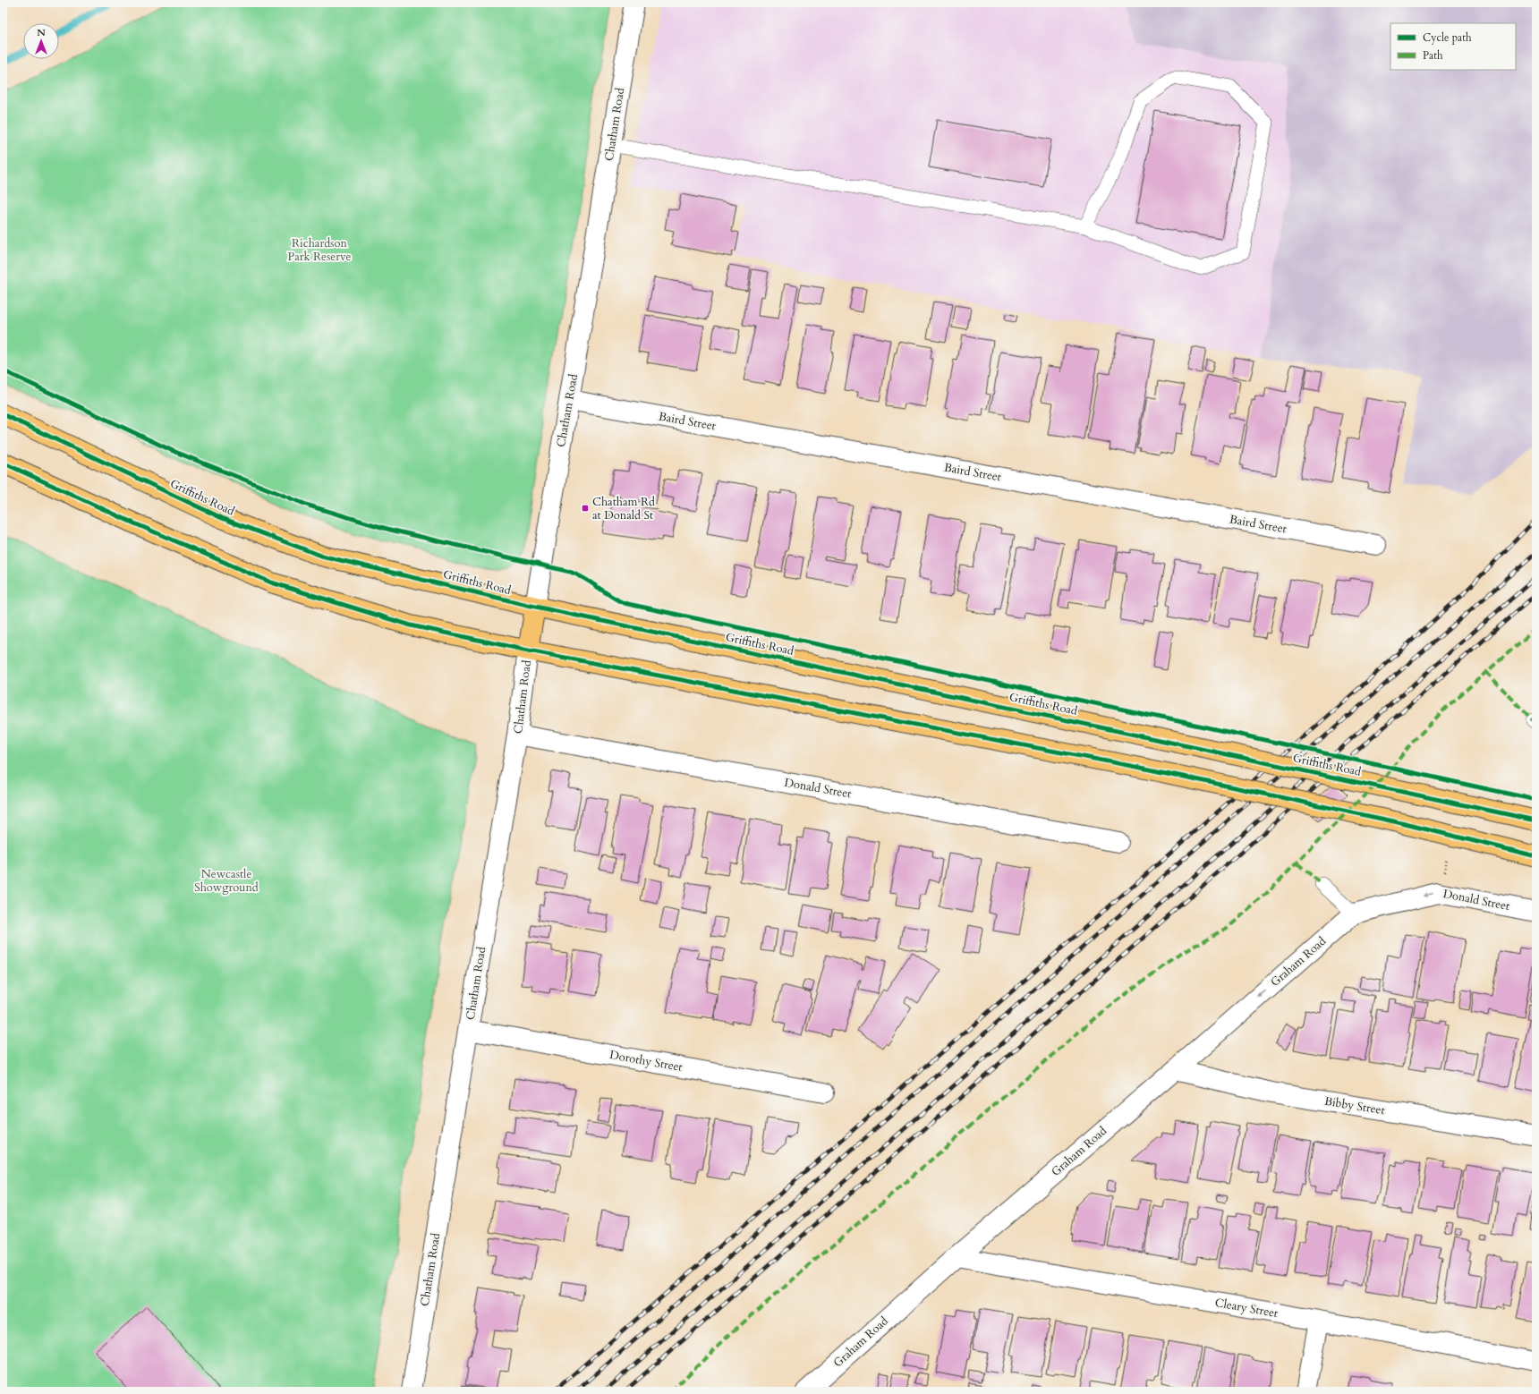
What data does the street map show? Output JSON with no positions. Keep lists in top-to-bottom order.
{
  "streets": {
    "highway": ["Chatham Road", "Griffiths Road"],
    "street": [
      "Baird Street",
      "Donald Street",
      "Graham Road",
      "Dorothy Street",
      "Bibby Street",
      "Cleary Street"
    ]
  },
  "crossings": [
    ["Chatham Road", "Baird Street"],
    ["Chatham Road", "Griffiths Road"],
    ["Chatham Road", "Donald Street"],
    ["Chatham Road", "Dorothy Street"],
    ["Donald Street", "Graham Road"],
    ["Graham Road", "Bibby Street"],
    ["Graham Road", "Cleary Street"]
  ],
  "parks": ["Richardson Park Reserve", "Newcastle Showground"],
  "places": {
    "transit": ["Chatham Rd at Donald St"]
  },
  "legend": ["Cycle path", "Path"],
  "north": "top"
}
